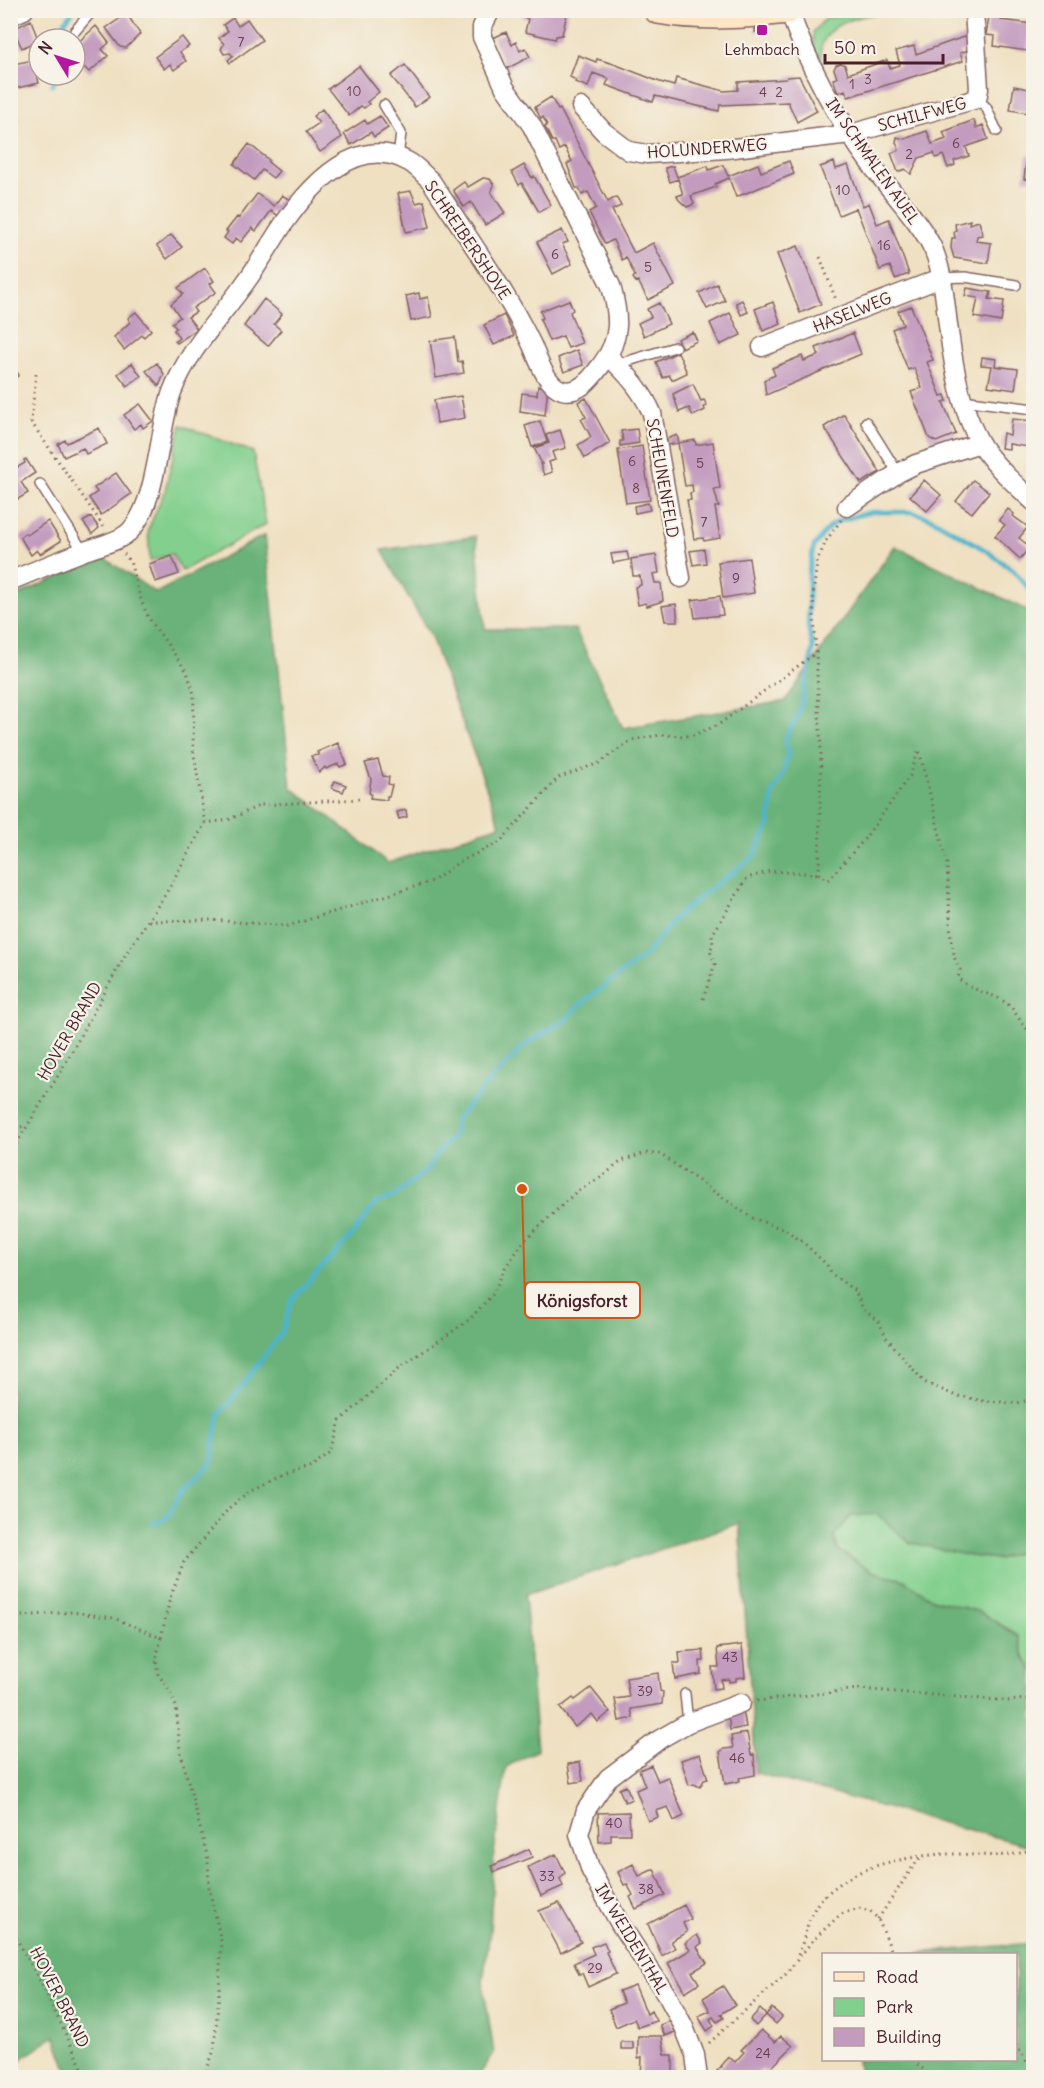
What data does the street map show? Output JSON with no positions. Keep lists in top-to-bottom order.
{
  "streets": {
    "street": [
      "SCHILFWEG",
      "HOLUNDERWEG",
      "IM SCHMALEN AUEL",
      "SCHREIBERSHOVE",
      "HASELWEG",
      "SCHEUNENFELD",
      "IM WEIDENTHAL"
    ],
    "path": ["HOVER BRAND"]
  },
  "crossings": [
    ["SCHILFWEG", "HOLUNDERWEG"],
    ["SCHILFWEG", "IM SCHMALEN AUEL"],
    ["HOLUNDERWEG", "IM SCHMALEN AUEL"],
    ["IM SCHMALEN AUEL", "HASELWEG"],
    ["SCHREIBERSHOVE", "SCHEUNENFELD"]
  ],
  "places": {
    "transit": ["Lehmbach"],
    "other": ["Königsforst"]
  },
  "house_numbers": [
    "7",
    "3",
    "1",
    "10",
    "4",
    "2",
    "6",
    "2",
    "10",
    "16",
    "6",
    "5",
    "6",
    "5",
    "8",
    "7",
    "9",
    "43",
    "39",
    "46",
    "40",
    "33",
    "38",
    "29",
    "24"
  ],
  "legend": ["Road", "Park", "Building"],
  "scale_bar": "50 m",
  "north": "top left"
}
